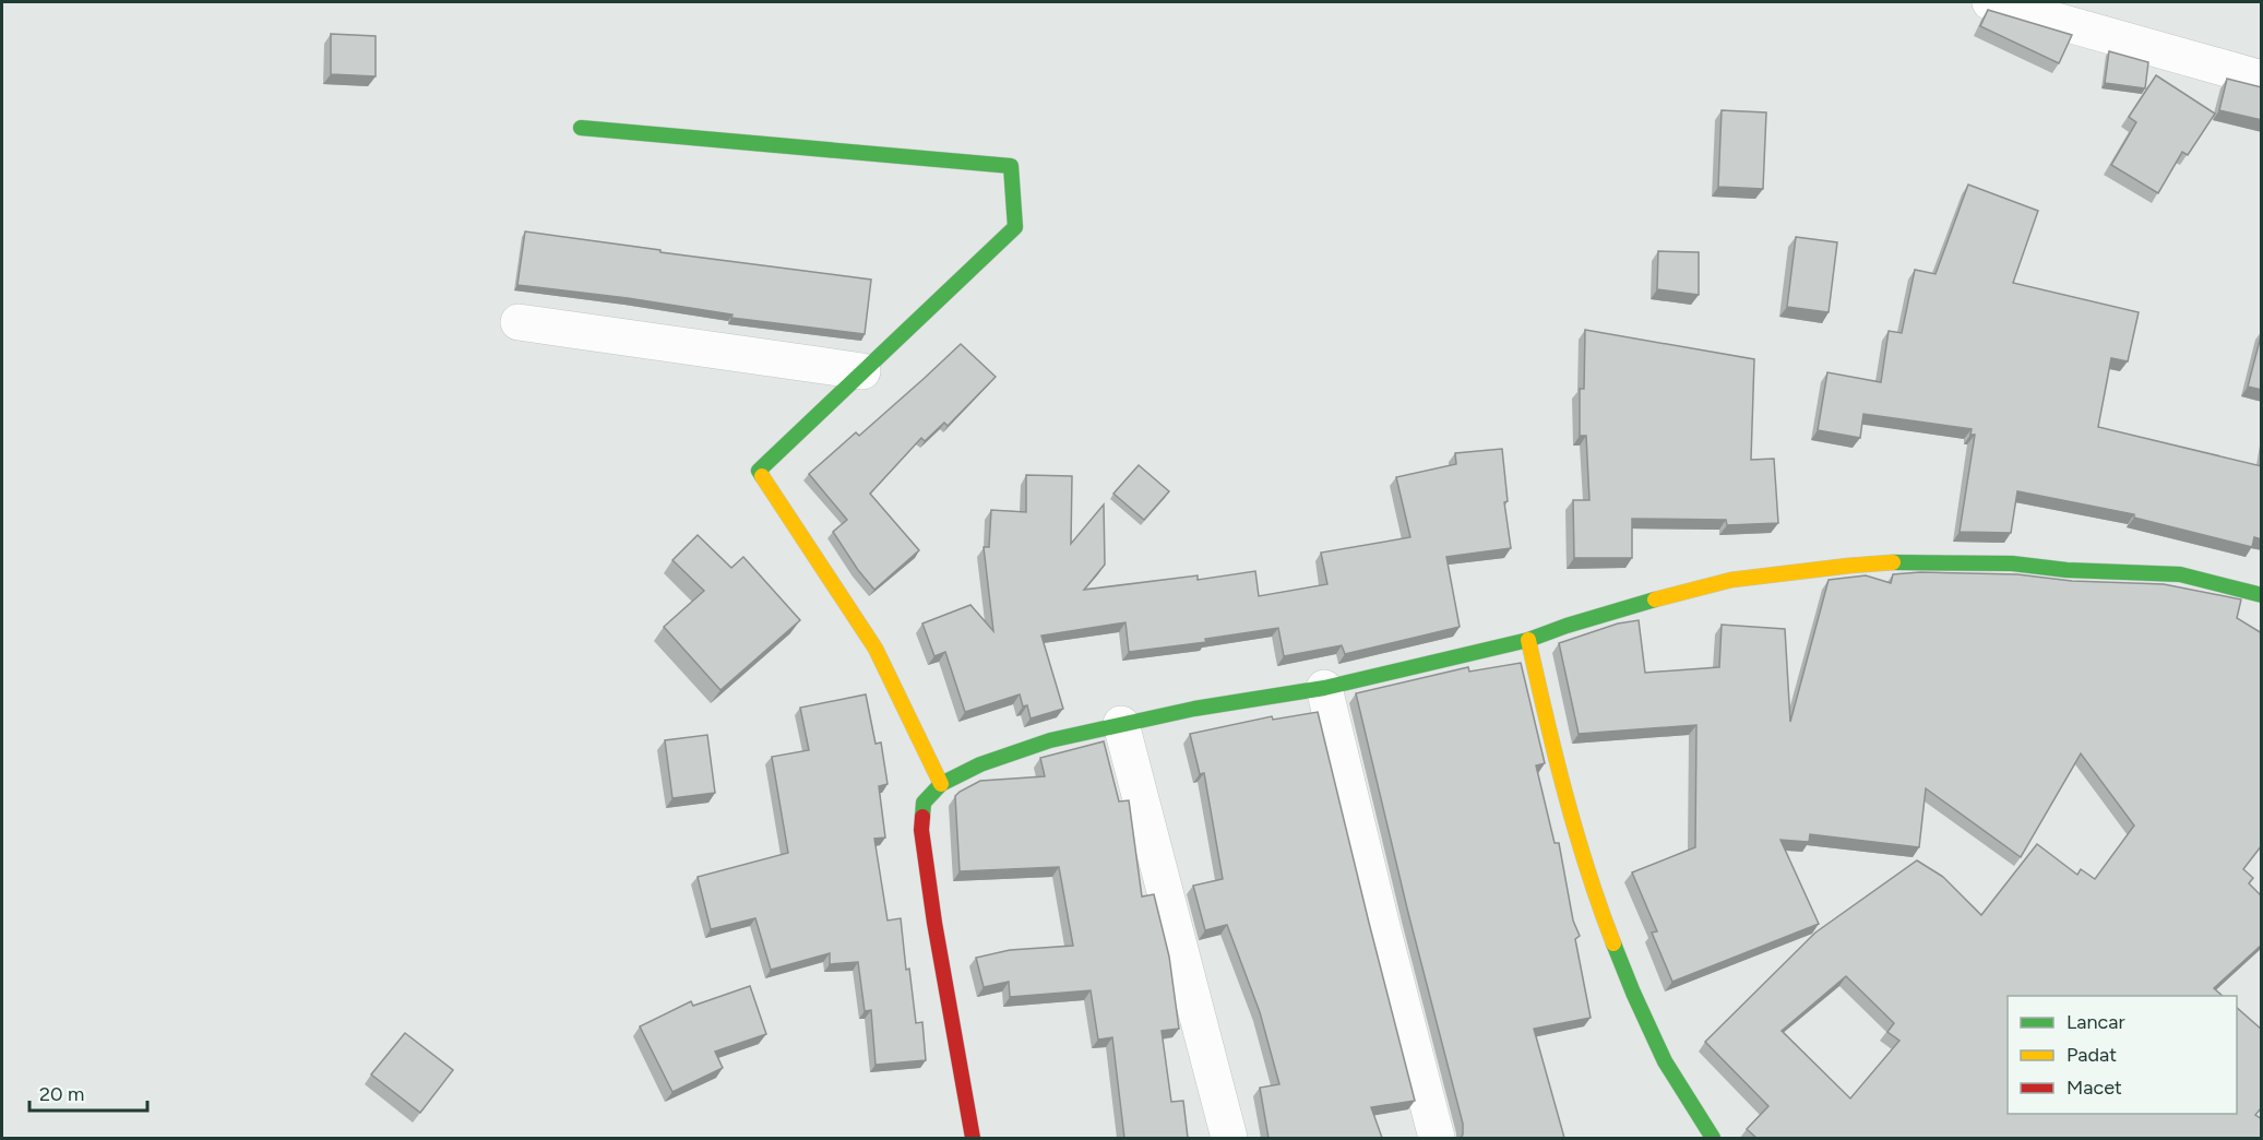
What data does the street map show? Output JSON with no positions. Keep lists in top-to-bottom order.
{
  "legend": ["Lancar", "Padat", "Macet"],
  "scale_bar": "20 m"
}
